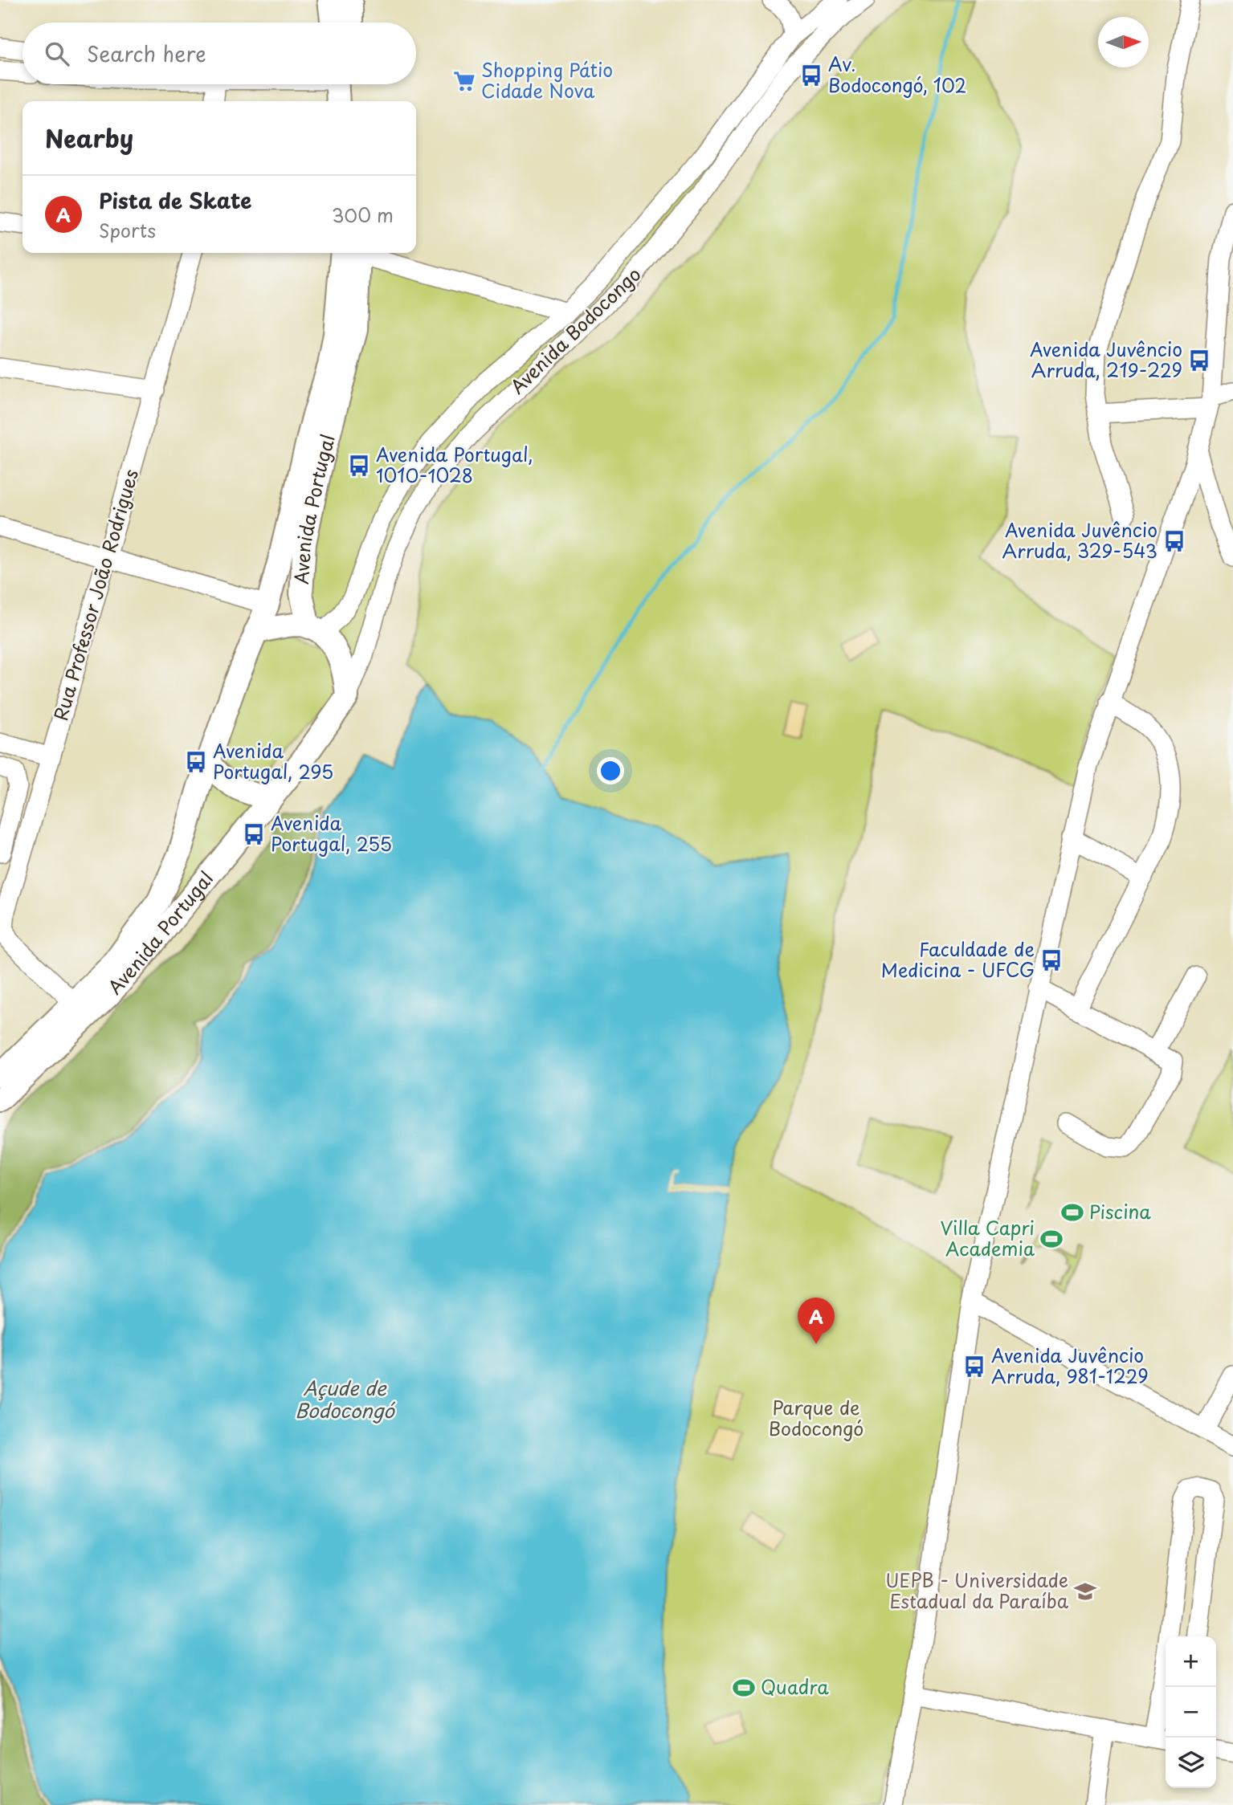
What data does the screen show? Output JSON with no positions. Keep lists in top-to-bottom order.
{
  "streets": {
    "main road": ["Avenida Portugal"],
    "street": ["Avenida Bodocongo", "Rua Professor João Rodrigues"]
  },
  "crossings": [
    ["Avenida Bodocongo", "Avenida Portugal"],
    ["Avenida Portugal", "Rua Professor João Rodrigues"]
  ],
  "water": ["Açude de Bodocongó"],
  "parks": ["Parque de Bodocongó"],
  "places": {
    "bus stop": [
      "Av. Bodocongó, 102",
      "Avenida Juvêncio Arruda, 219-229",
      "Avenida Portugal, 1010-1028",
      "Avenida Juvêncio Arruda, 329-543",
      "Avenida Portugal, 295",
      "Avenida Portugal, 255",
      "Faculdade de Medicina - UFCG",
      "Avenida Juvêncio Arruda, 981-1229"
    ],
    "supermarket": ["Shopping Pátio Cidade Nova"],
    "sports": ["Piscina", "Villa Capri Academia", "Quadra"],
    "school or university": ["UEPB - Universidade Estadual da Paraíba"]
  },
  "north": "right",
  "page": {
    "search": "Search here",
    "heading": "Nearby",
    "list": [
      {
        "mark": "A",
        "name": "Pista de Skate",
        "note": "Sports",
        "value": "300 m"
      }
    ],
    "pins": "A",
    "map_buttons": ["+", "−"]
  }
}
